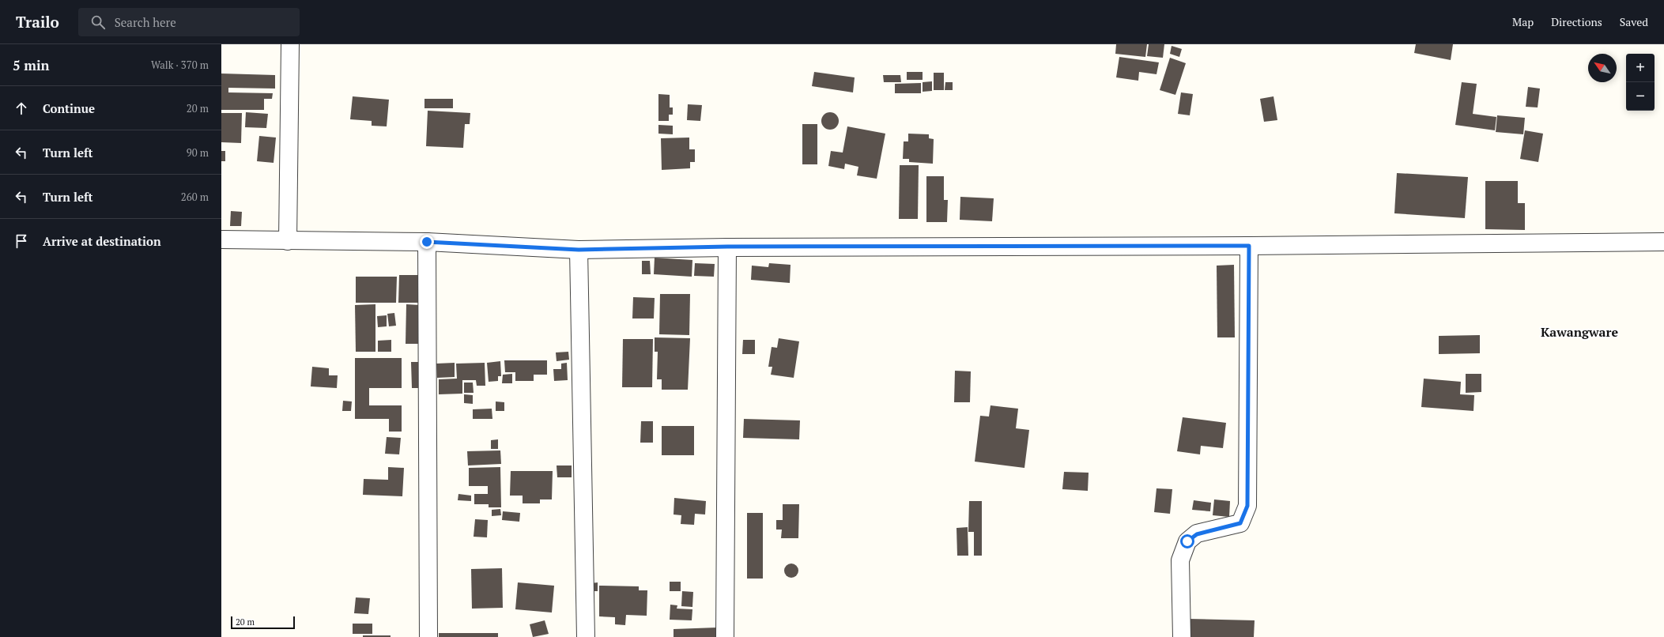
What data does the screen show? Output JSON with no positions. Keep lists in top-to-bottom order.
{
  "districts": ["Kawangware"],
  "scale_bar": "20 m",
  "north": "top left",
  "page": {
    "header": "Trailo",
    "search": "Search here",
    "nav": ["Map", "Directions", "Saved"],
    "heading": ["5 min", "Walk · 370 m"],
    "map_buttons": ["+", "−"],
    "list": [
      ["Continue", "20 m"],
      ["Turn left", "90 m"],
      ["Turn left", "260 m"],
      "Arrive at destination"
    ],
    "scale": "20 m"
  }
}
